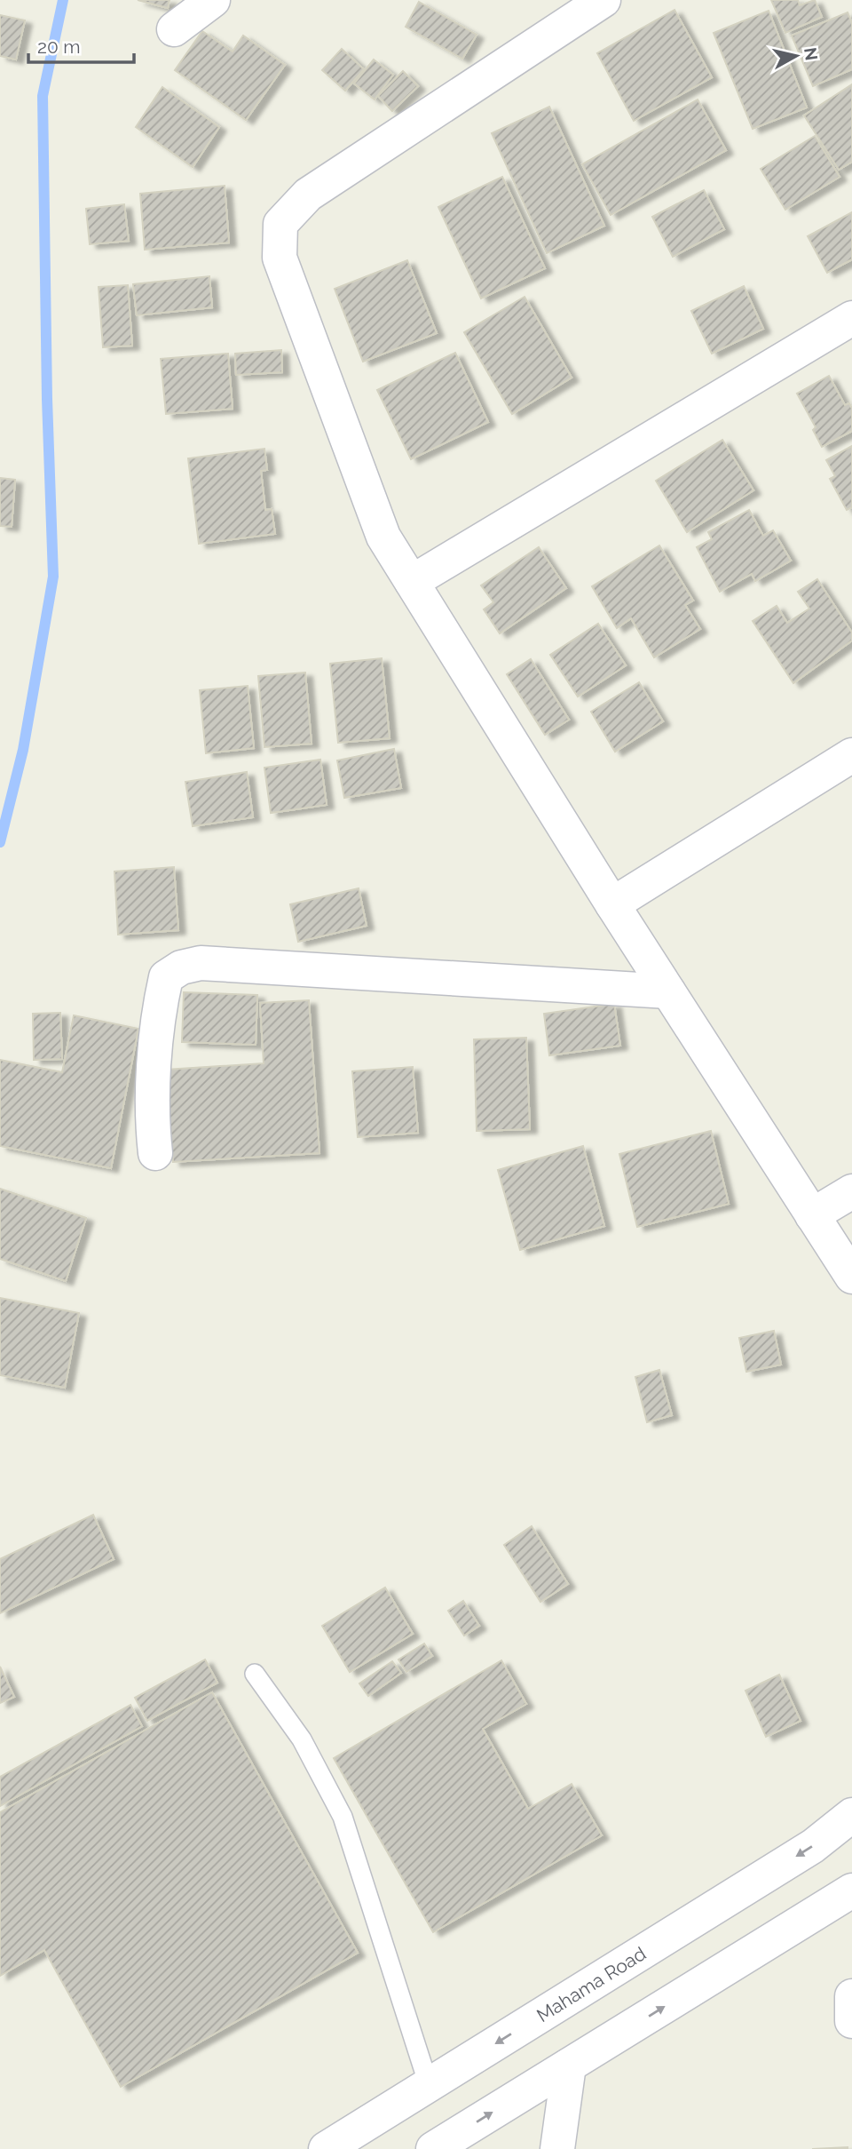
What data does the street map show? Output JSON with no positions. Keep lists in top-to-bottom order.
{
  "streets": {
    "street": ["Mahama Road"]
  },
  "scale_bar": "20 m",
  "north": "right"
}
